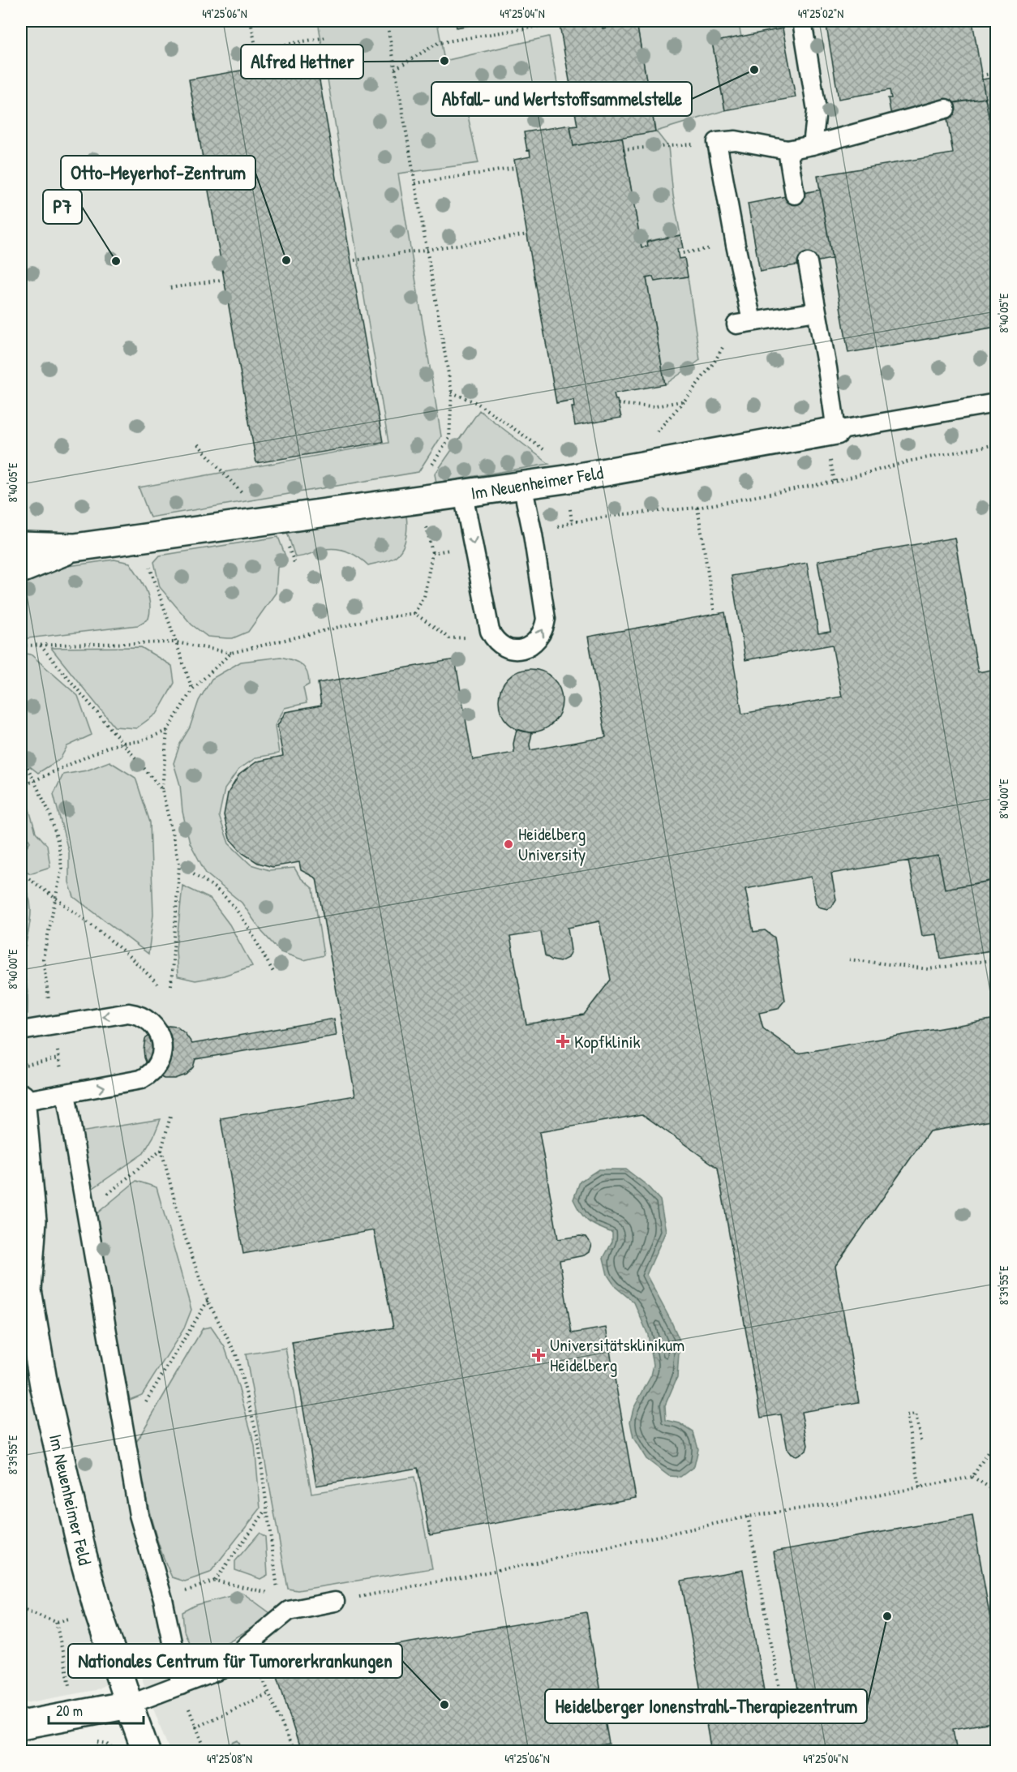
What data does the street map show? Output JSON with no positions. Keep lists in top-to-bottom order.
{
  "streets": {
    "street": ["Im Neuenheimer Feld"]
  },
  "places": {
    "other": [
      "Alfred Hettner",
      "Abfall- und Wertstoffsammelstelle",
      "Otto-Meyerhof-Zentrum",
      "P7",
      "Heidelberg University",
      "Heidelberger Ionenstrahl-Therapiezentrum",
      "Nationales Centrum für Tumorerkrankungen"
    ],
    "health": ["Kopfklinik", "Universitätsklinikum Heidelberg"]
  },
  "scale_bar": "20 m",
  "coordinates": [
    "49°25'06\"N",
    "49°25'04\"N",
    "49°25'02\"N",
    "8°40'05\"E",
    "8°40'00\"E",
    "8°39'55\"E",
    "49°25'08\"N"
  ]
}
